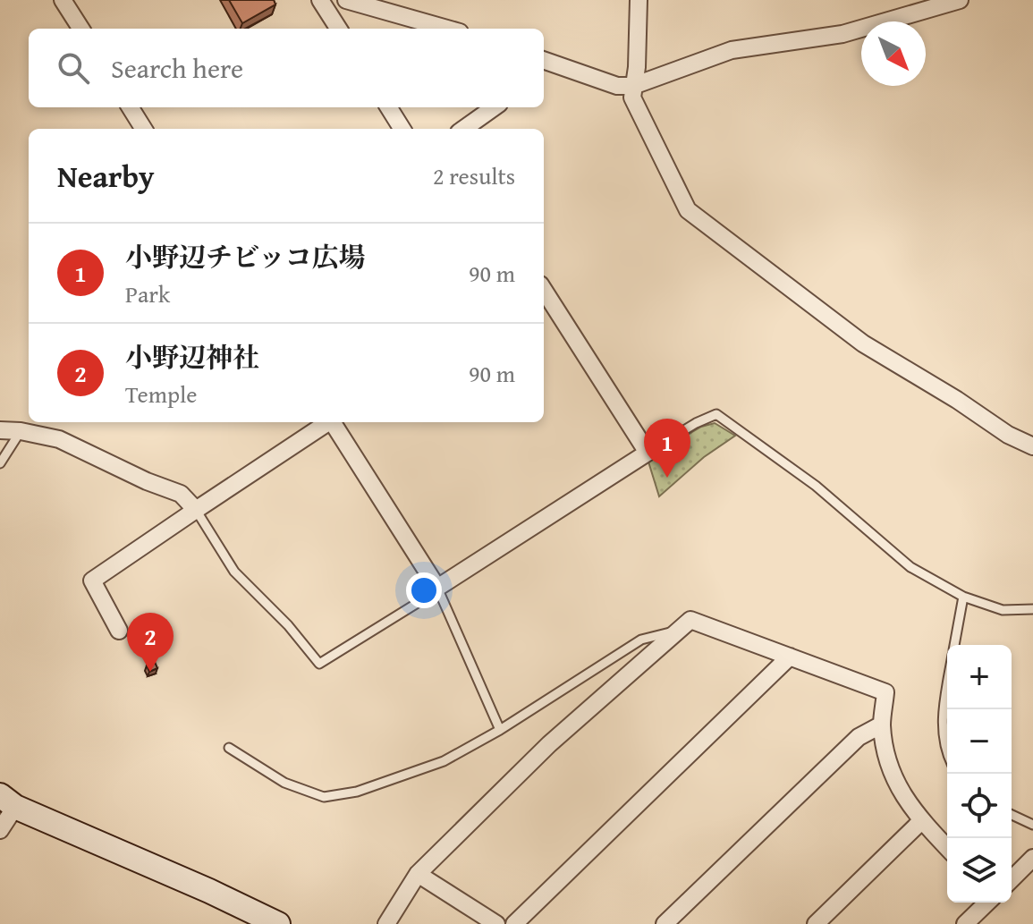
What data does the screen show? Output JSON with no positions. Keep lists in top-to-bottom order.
{
  "north": "bottom right",
  "page": {
    "search": "Search here",
    "heading": ["Nearby", "2 results"],
    "list": [
      {
        "mark": "1",
        "name": "小野辺チビッコ広場",
        "note": "Park",
        "value": "90 m"
      },
      {
        "mark": "2",
        "name": "小野辺神社",
        "note": "Temple",
        "value": "90 m"
      }
    ],
    "pins": ["1", "2"],
    "map_buttons": ["+", "−"]
  }
}
